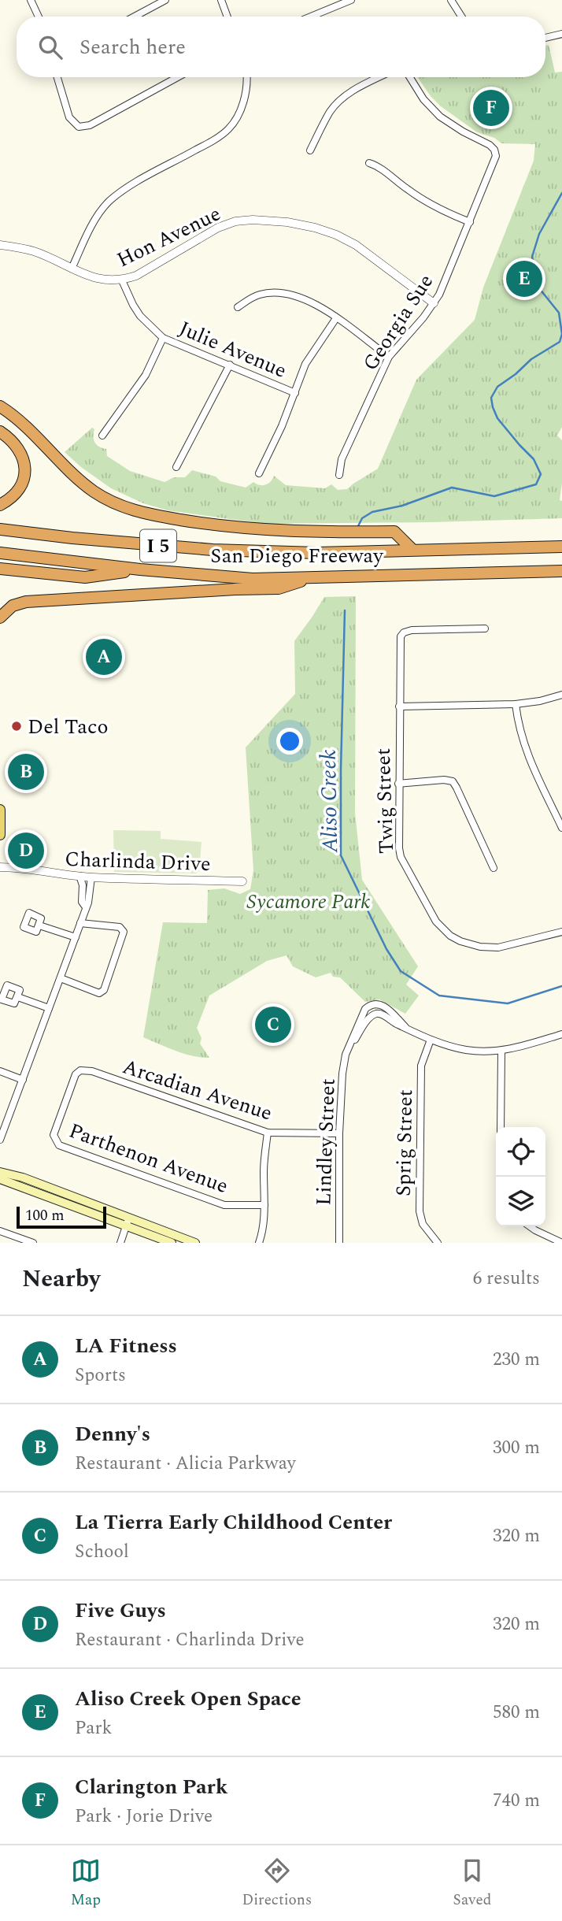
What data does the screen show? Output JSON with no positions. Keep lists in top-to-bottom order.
{
  "streets": {
    "highway": ["I 5", "San Diego Freeway"],
    "street": [
      "Hon Avenue",
      "Georgia Sue",
      "Julie Avenue",
      "Twig Street",
      "Charlinda Drive",
      "Arcadian Avenue",
      "Lindley Street",
      "Sprig Street",
      "Parthenon Avenue"
    ]
  },
  "crossings": [
    ["Hon Avenue", "Georgia Sue"],
    ["Hon Avenue", "Julie Avenue"],
    ["Arcadian Avenue", "Lindley Street"],
    ["Arcadian Avenue", "Parthenon Avenue"]
  ],
  "water": ["Aliso Creek"],
  "parks": ["Sycamore Park"],
  "places": ["Del Taco"],
  "scale_bar": "100 m",
  "page": {
    "search": "Search here",
    "pins": [
      "F",
      "E",
      "A",
      "B",
      "D",
      "C"
    ],
    "scale": "100 m",
    "heading": ["Nearby", "6 results"],
    "list": [
      {
        "mark": "A",
        "name": "LA Fitness",
        "note": "Sports",
        "value": "230 m"
      },
      {
        "mark": "B",
        "name": "Denny's",
        "note": "Restaurant · Alicia Parkway",
        "value": "300 m"
      },
      {
        "mark": "C",
        "name": "La Tierra Early Childhood Center",
        "note": "School",
        "value": "320 m"
      },
      {
        "mark": "D",
        "name": "Five Guys",
        "note": "Restaurant · Charlinda Drive",
        "value": "320 m"
      },
      {
        "mark": "E",
        "name": "Aliso Creek Open Space",
        "note": "Park",
        "value": "580 m"
      },
      {
        "mark": "F",
        "name": "Clarington Park",
        "note": "Park · Jorie Drive",
        "value": "740 m"
      }
    ],
    "nav": ["Map", "Directions", "Saved"]
  }
}
